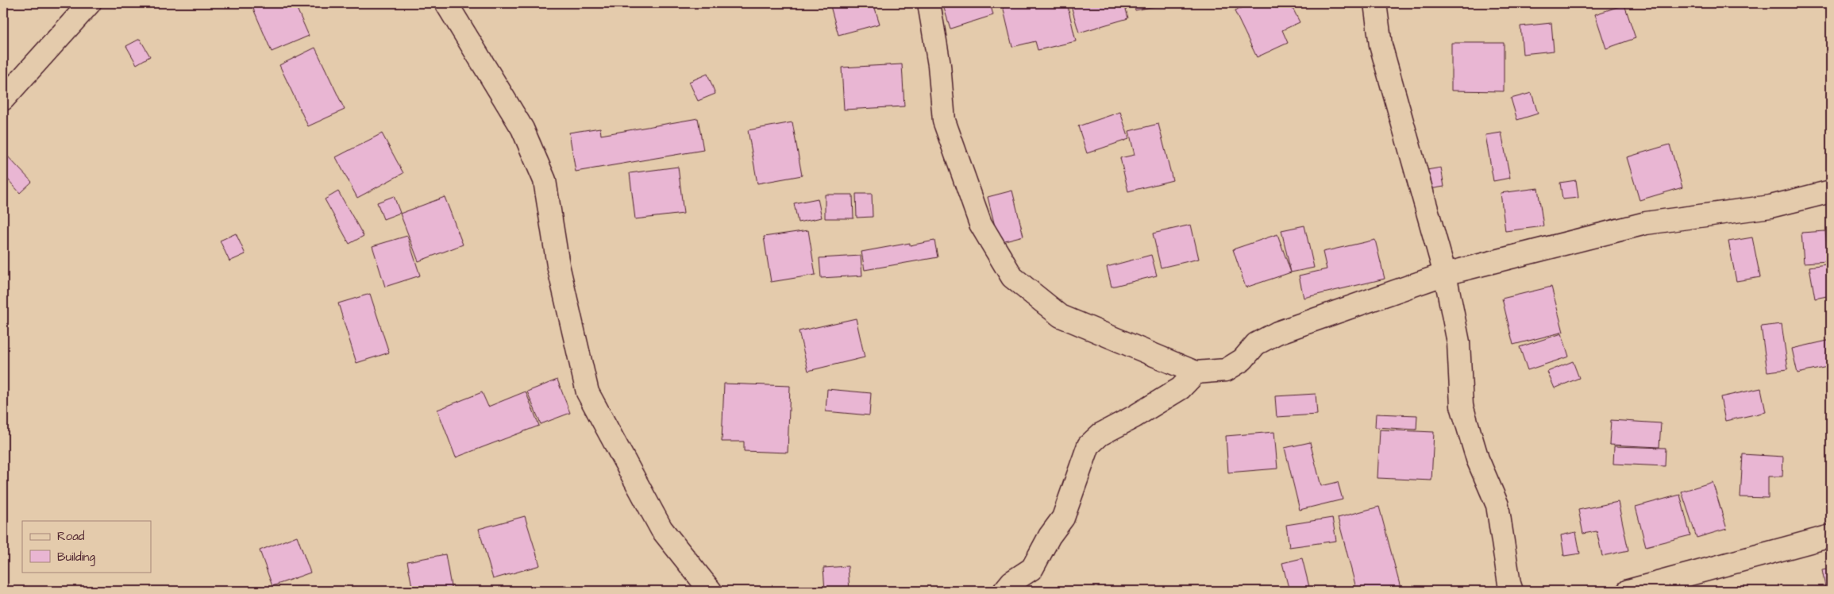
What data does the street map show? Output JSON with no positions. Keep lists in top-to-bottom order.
{
  "legend": ["Road", "Building"]
}
